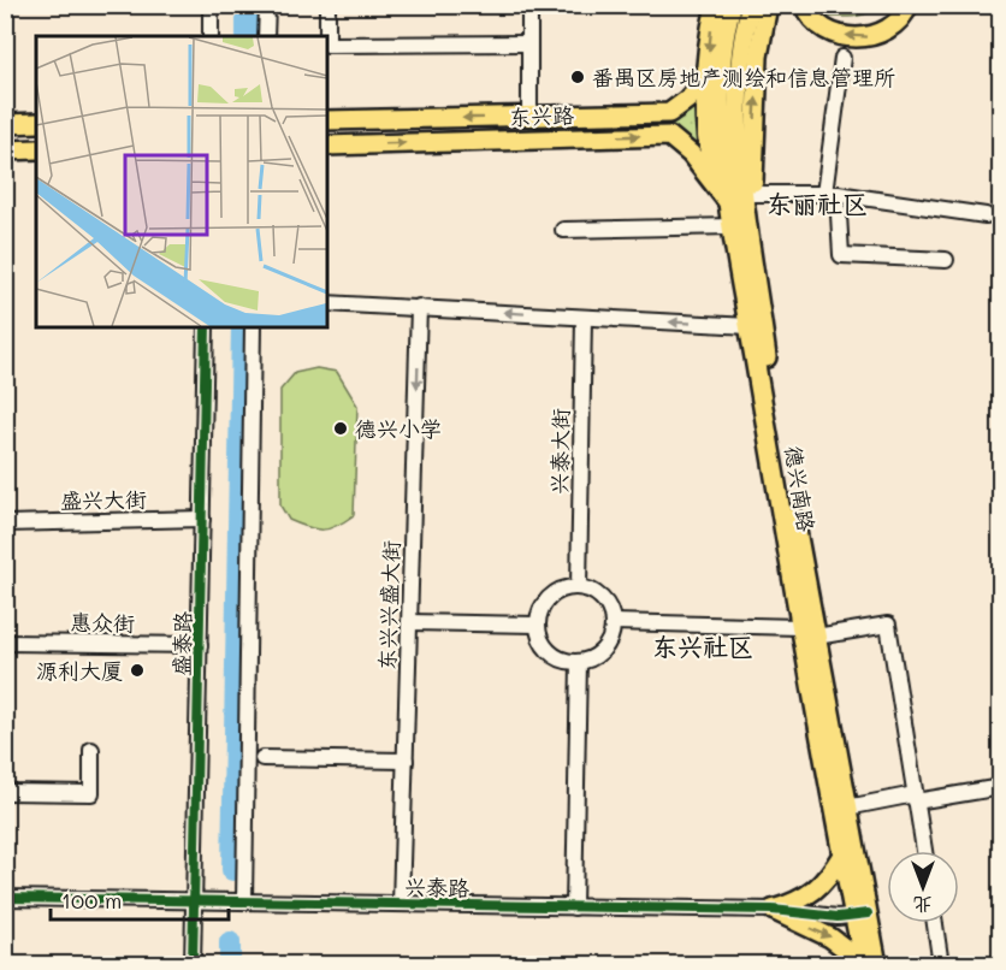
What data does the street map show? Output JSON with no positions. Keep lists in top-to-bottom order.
{
  "streets": {
    "main road": ["东兴路", "德兴南路"],
    "street": [
      "兴泰大街",
      "盛兴大街",
      "东兴兴盛大街",
      "惠众街",
      "盛泰路",
      "兴泰路"
    ]
  },
  "crossings": [
    ["东兴路", "德兴南路"],
    ["德兴南路", "兴泰路"],
    ["盛兴大街", "盛泰路"],
    ["东兴兴盛大街", "兴泰路"],
    ["惠众街", "盛泰路"],
    ["盛泰路", "兴泰路"]
  ],
  "one_way": ["东兴兴盛大街"],
  "districts": ["东丽社区", "东兴社区"],
  "places": ["番禺区房地产测绘和信息管理所", "德兴小学", "源利大厦"],
  "scale_bar": "100 m",
  "north": "bottom"
}
